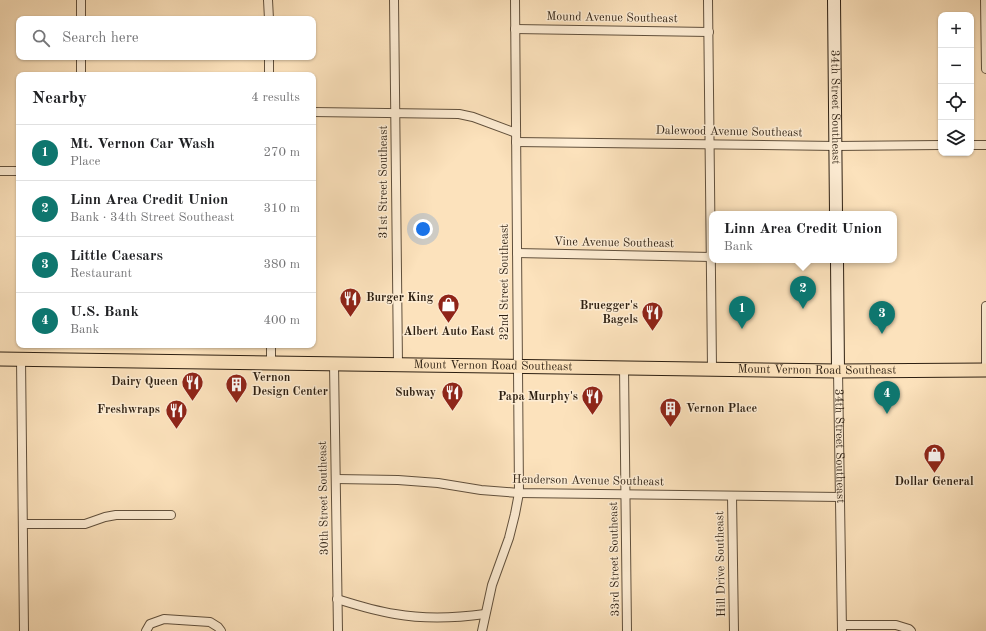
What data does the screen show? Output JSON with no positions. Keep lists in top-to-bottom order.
{
  "streets": {
    "main road": ["Mount Vernon Road Southeast"],
    "street": [
      "Mound Avenue Southeast",
      "34th Street Southeast",
      "Dalewood Avenue Southeast",
      "31st Street Southeast",
      "Vine Avenue Southeast",
      "32nd Street Southeast",
      "Henderson Avenue Southeast",
      "30th Street Southeast",
      "33rd Street Southeast",
      "Hill Drive Southeast"
    ]
  },
  "crossings": [
    ["Mound Avenue Southeast", "32nd Street Southeast"],
    ["34th Street Southeast", "Dalewood Avenue Southeast"],
    ["34th Street Southeast", "Mount Vernon Road Southeast"],
    ["34th Street Southeast", "Henderson Avenue Southeast"],
    ["Dalewood Avenue Southeast", "32nd Street Southeast"],
    ["31st Street Southeast", "Mount Vernon Road Southeast"],
    ["Vine Avenue Southeast", "32nd Street Southeast"],
    ["32nd Street Southeast", "Mount Vernon Road Southeast"],
    ["32nd Street Southeast", "Henderson Avenue Southeast"],
    ["Mount Vernon Road Southeast", "30th Street Southeast"],
    ["Mount Vernon Road Southeast", "33rd Street Southeast"],
    ["Henderson Avenue Southeast", "30th Street Southeast"],
    ["Henderson Avenue Southeast", "33rd Street Southeast"],
    ["Henderson Avenue Southeast", "Hill Drive Southeast"]
  ],
  "places": {
    "restaurant": [
      "Burger King",
      "Bruegger's Bagels",
      "Dairy Queen",
      "Subway",
      "Papa Murphy's",
      "Freshwraps"
    ],
    "shop": ["Albert Auto East", "Dollar General"],
    "building": ["Vernon Design Center", "Vernon Place"]
  },
  "page": {
    "map_buttons": ["+", "−"],
    "search": "Search here",
    "heading": ["Nearby", "4 results"],
    "list": [
      {
        "mark": "1",
        "name": "Mt. Vernon Car Wash",
        "note": "Place",
        "value": "270 m"
      },
      {
        "mark": "2",
        "name": "Linn Area Credit Union",
        "note": "Bank · 34th Street Southeast",
        "value": "310 m"
      },
      {
        "mark": "3",
        "name": "Little Caesars",
        "note": "Restaurant",
        "value": "380 m"
      },
      {
        "mark": "4",
        "name": "U.S. Bank",
        "note": "Bank",
        "value": "400 m"
      }
    ],
    "popup": ["Linn Area Credit Union", "Bank"],
    "pins": [
      "2",
      "1",
      "3",
      "4"
    ]
  }
}
